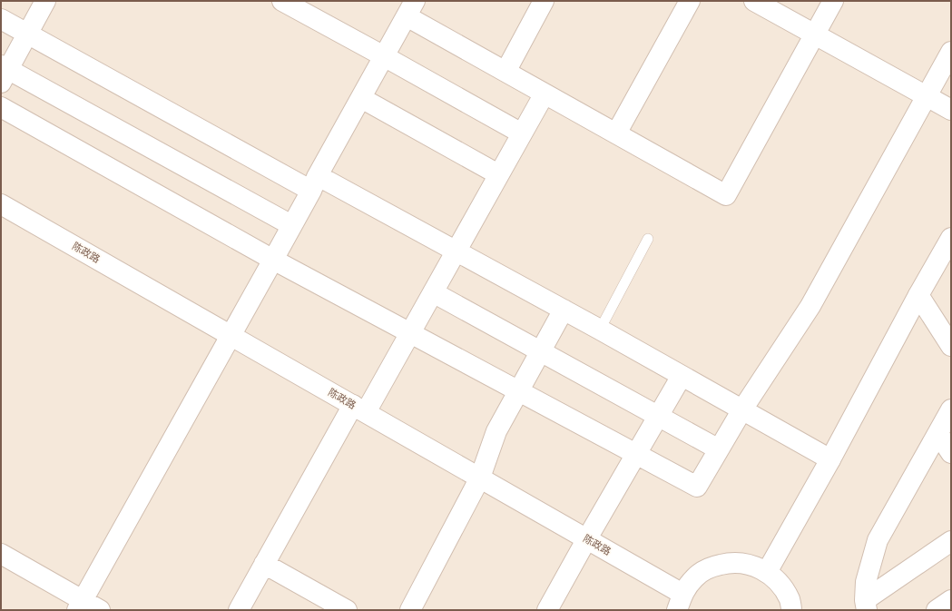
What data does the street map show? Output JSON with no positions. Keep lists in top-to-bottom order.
{
  "streets": {
    "street": ["陈政路"]
  }
}
